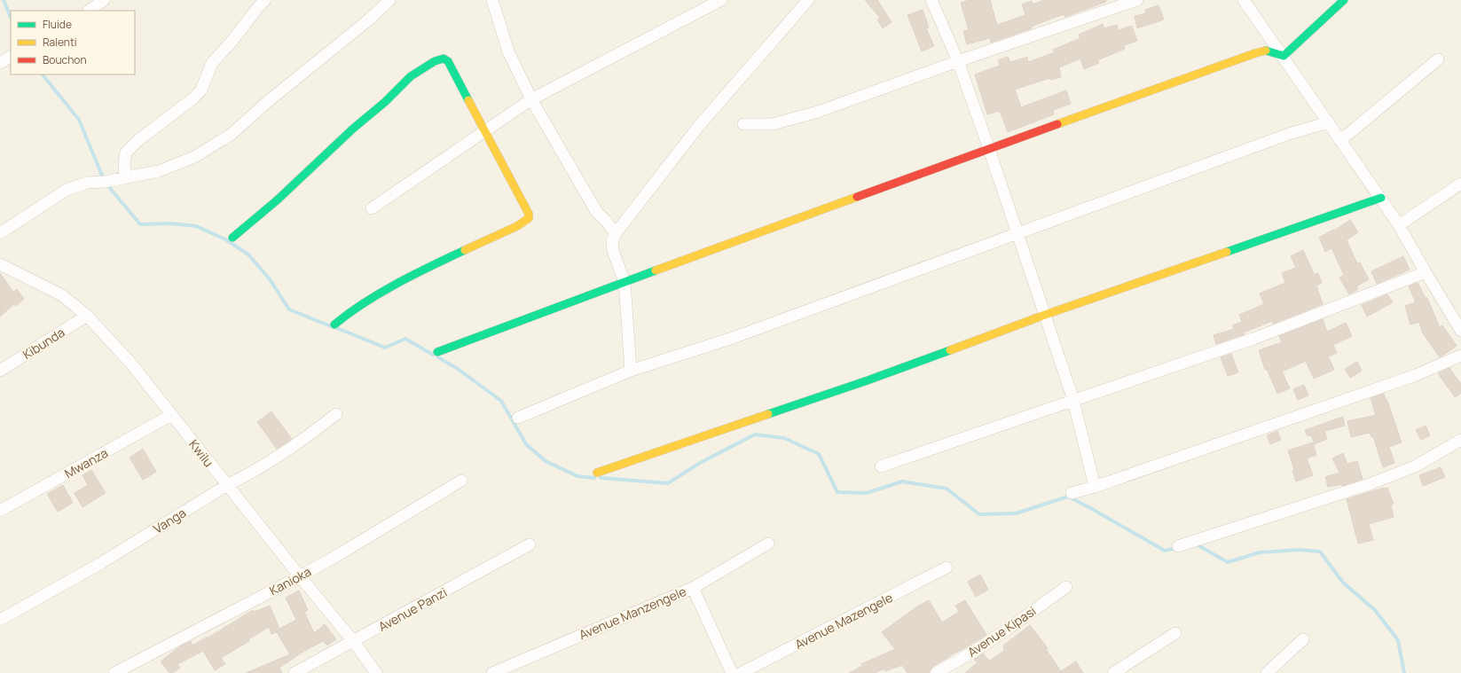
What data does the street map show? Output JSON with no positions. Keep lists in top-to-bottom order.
{
  "streets": {
    "street": [
      "Kibunda",
      "Kwilu",
      "Mwanza",
      "Vanga",
      "Kanioka",
      "Avenue Panzi",
      "Avenue Manzengele",
      "Avenue Mazengele",
      "Avenue Kipasi"
    ]
  },
  "crossings": [
    ["Kibunda", "Kwilu"],
    ["Kwilu", "Mwanza"],
    ["Kwilu", "Vanga"],
    ["Kwilu", "Kanioka"],
    ["Kwilu", "Avenue Panzi"]
  ],
  "legend": ["Fluide", "Ralenti", "Bouchon"]
}
